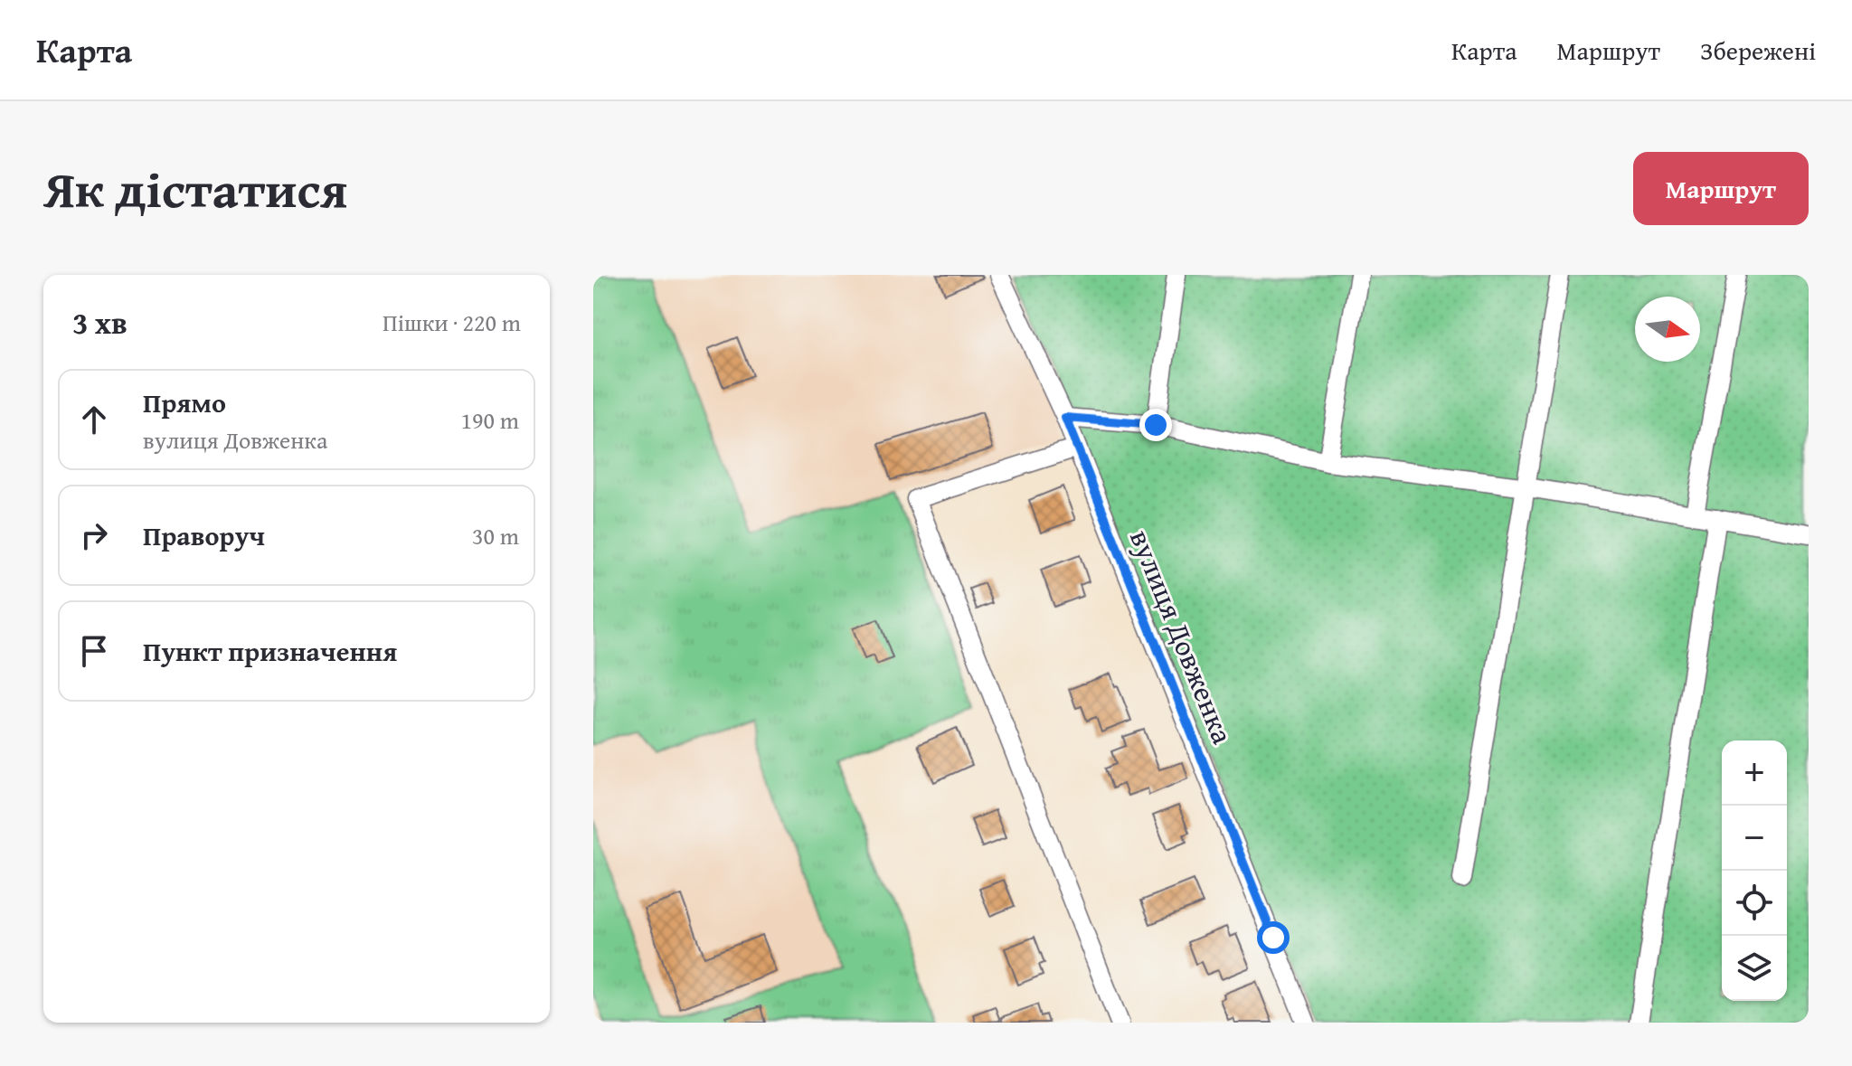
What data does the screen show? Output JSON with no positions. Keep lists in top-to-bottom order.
{
  "streets": {
    "street": ["вулиця Довженка"]
  },
  "north": "right",
  "page": {
    "header": "Карта",
    "nav": ["Карта", "Маршрут", "Збережені"],
    "title": "Як дістатися",
    "buttons": "Маршрут",
    "heading": ["3 хв", "Пішки · 220 m"],
    "list": [
      ["Прямо", "вулиця Довженка", "190 m"],
      ["Праворуч", "30 m"],
      "Пункт призначення"
    ],
    "map_buttons": ["+", "−"]
  }
}
